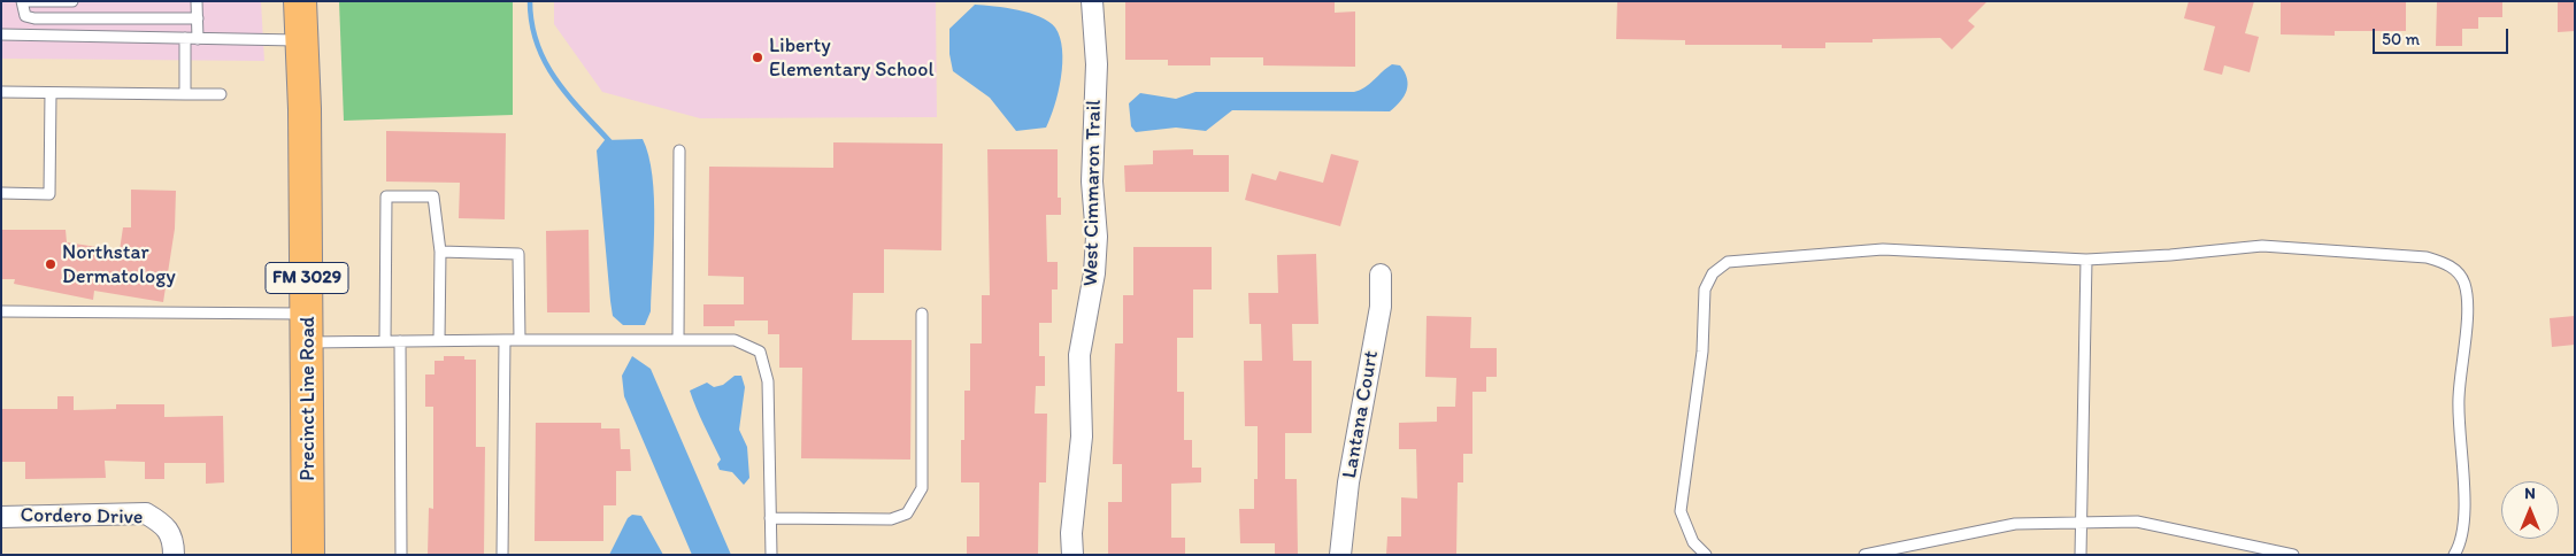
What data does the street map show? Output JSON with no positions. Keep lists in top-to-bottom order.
{
  "streets": {
    "main road": ["FM 3029", "Precinct Line Road"],
    "street": ["West Cimmaron Trail", "Lantana Court", "Cordero Drive"]
  },
  "places": ["Liberty Elementary School", "Northstar Dermatology"],
  "scale_bar": "50 m",
  "north": "top"
}
